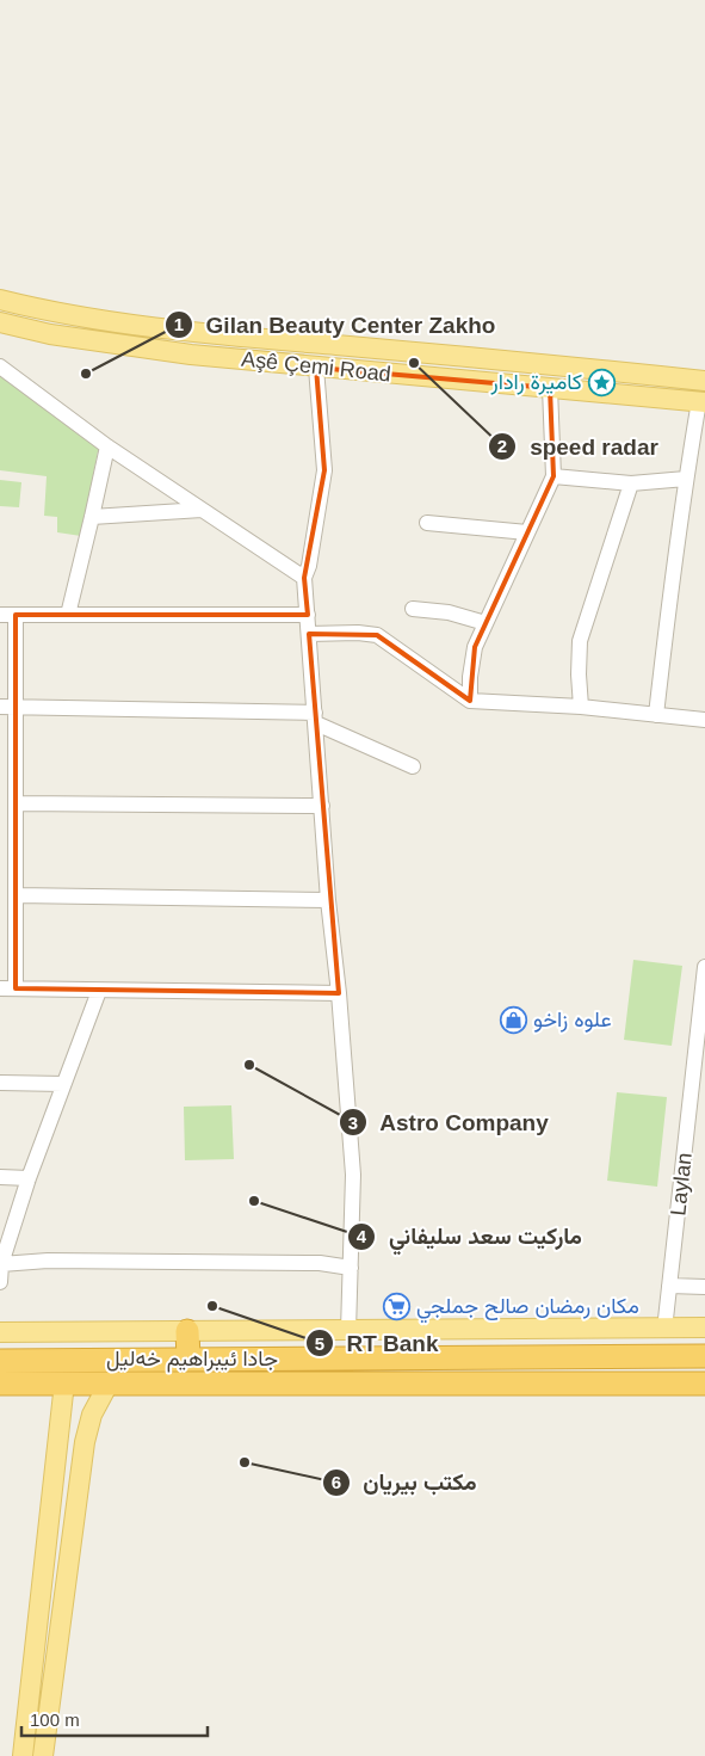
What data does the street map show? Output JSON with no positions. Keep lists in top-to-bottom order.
{
  "streets": {
    "highway": ["جادا ئیبراهیم خەلیل"],
    "main road": ["Aşê Çemi Road"],
    "street": ["Laylan"]
  },
  "crossings": [
    ["Laylan", "جادا ئیبراهیم خەلیل"]
  ],
  "places": {
    "other": [
      "speed radar",
      "Gilan Beauty Center Zakho",
      "Astro Company",
      "ماركيت سعد سليفاني",
      "RT Bank",
      "مكتب بيريان"
    ],
    "place": ["كاميرة رادار"],
    "shop": ["علوه زاخو"],
    "supermarket": ["مكان رمضان صالح جملجي"]
  },
  "scale_bar": "100 m"
}
